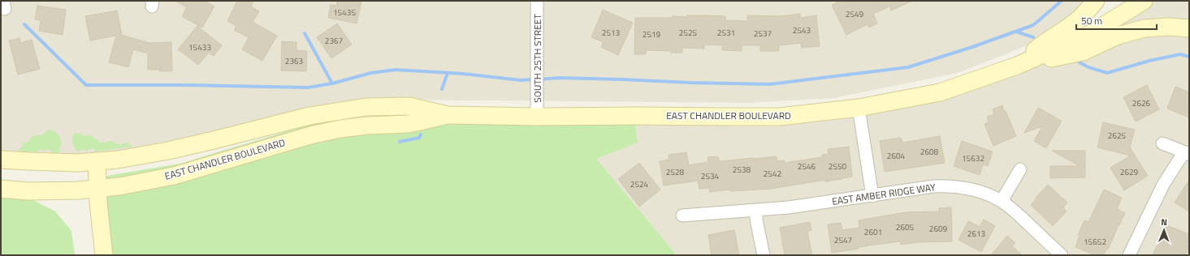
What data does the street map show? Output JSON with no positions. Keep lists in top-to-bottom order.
{
  "streets": {
    "main road": ["EAST CHANDLER BOULEVARD"],
    "street": ["SOUTH 25TH STREET", "EAST AMBER RIDGE WAY"]
  },
  "crossings": [
    ["SOUTH 25TH STREET", "EAST CHANDLER BOULEVARD"]
  ],
  "house_numbers": [
    "15435",
    "2549",
    "2543",
    "2513",
    "2525",
    "2531",
    "2537",
    "2519",
    "2367",
    "15433",
    "2363",
    "2626",
    "2625",
    "2608",
    "2604",
    "15632",
    "2546",
    "2550",
    "2538",
    "2528",
    "2629",
    "2542",
    "2534",
    "2524",
    "2605",
    "2609",
    "2601",
    "2613",
    "2547",
    "15652"
  ],
  "scale_bar": "50 m",
  "north": "top"
}
